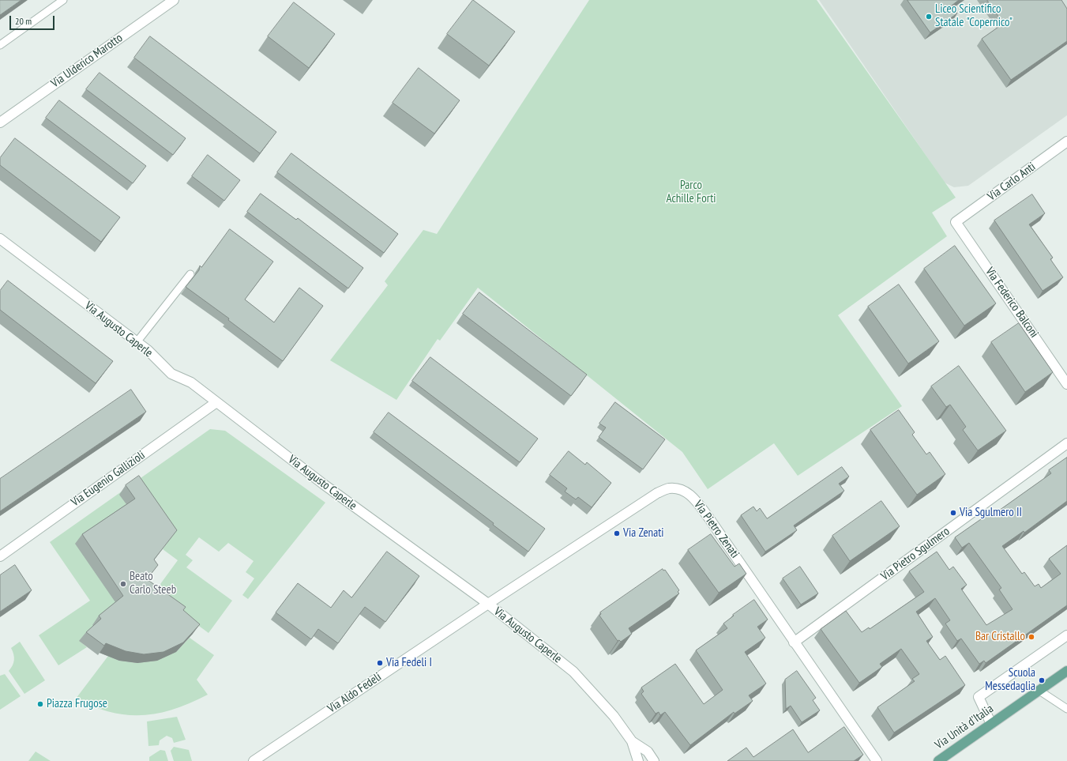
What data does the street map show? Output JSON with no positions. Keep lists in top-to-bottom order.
{
  "streets": {
    "main road": ["Via Unità d'Italia"],
    "street": [
      "Via Ulderico Marotto",
      "Via Carlo Anti",
      "Via Federico Balconi",
      "Via Augusto Caperle",
      "Via Eugenio Gallizioli",
      "Via Pietro Zenati",
      "Via Pietro Sgulmero",
      "Via Aldo Fedeli"
    ]
  },
  "crossings": [
    ["Via Carlo Anti", "Via Federico Balconi"],
    ["Via Augusto Caperle", "Via Eugenio Gallizioli"],
    ["Via Augusto Caperle", "Via Pietro Zenati"],
    ["Via Augusto Caperle", "Via Aldo Fedeli"],
    ["Via Pietro Zenati", "Via Pietro Sgulmero"],
    ["Via Pietro Zenati", "Via Aldo Fedeli"]
  ],
  "parks": ["Parco Achille Forti"],
  "places": [
    "Liceo Scientifico Statale \"Copernico\"",
    "Via Sgulmero II",
    "Via Zenati",
    "Beato Carlo Steeb",
    "Bar Cristallo",
    "Via Fedeli I",
    "Scuola Messedaglia",
    "Piazza Frugose"
  ],
  "scale_bar": "20 m"
}
